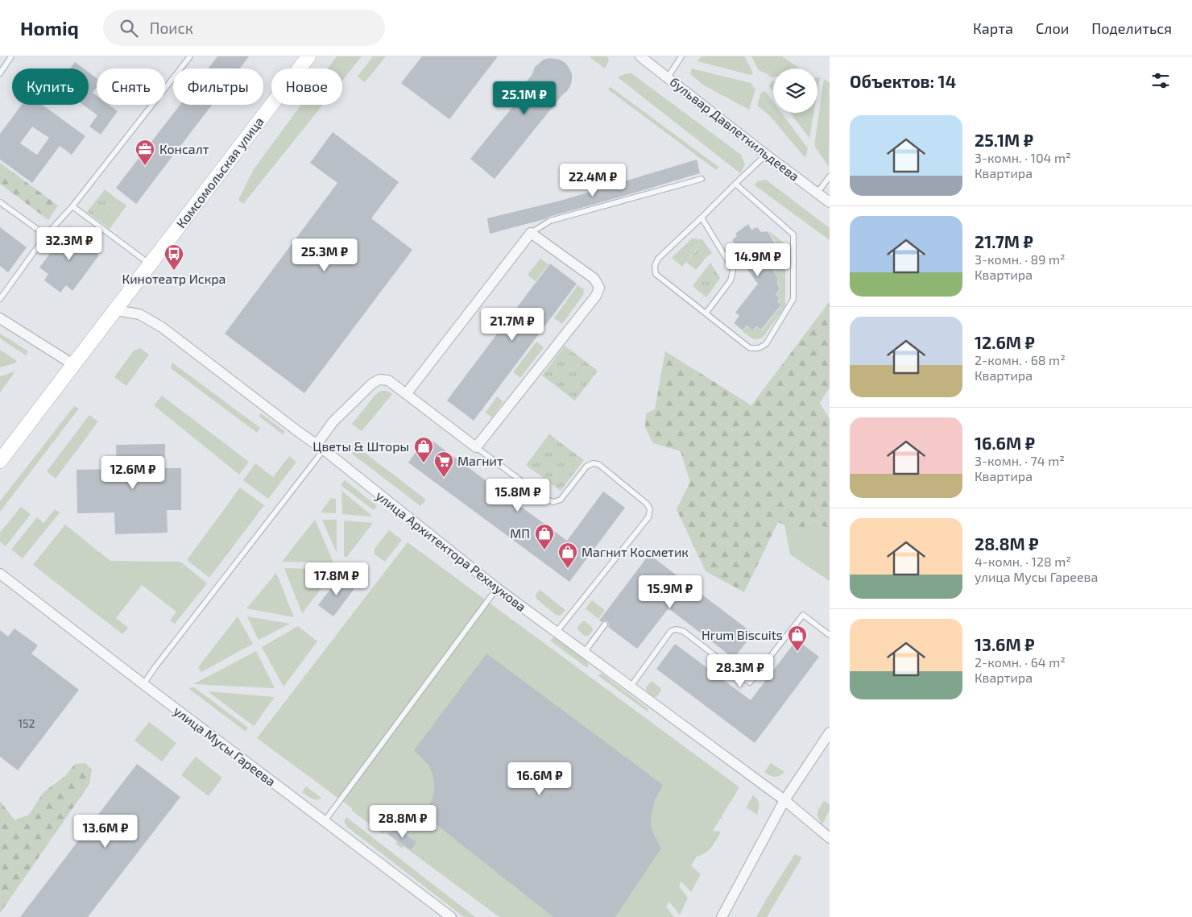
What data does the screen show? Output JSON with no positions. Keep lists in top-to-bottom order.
{
  "streets": {
    "main road": ["Комсомольская улица"],
    "street": ["бульвар Давлеткильдеева", "улица Архитектора Рехмукова", "улица Мусы Гареева"]
  },
  "crossings": [
    ["Комсомольская улица", "улица Архитектора Рехмукова"]
  ],
  "places": {
    "office": ["Консалт"],
    "bus stop": ["Кинотеатр Искра"],
    "shop": [
      "Цветы & Шторы",
      "МП",
      "Магнит Косметик",
      "Hrum Biscuits"
    ],
    "supermarket": ["Магнит"]
  },
  "house_numbers": ["152"],
  "page": {
    "header": "Homiq",
    "search": "Поиск",
    "nav": ["Карта", "Слои", "Поделиться"],
    "heading": "Объектов: 14",
    "chip": [
      "Купить",
      "Снять",
      "Фильтры",
      "Новое"
    ],
    "price": [
      "25.1M ₽",
      "22.4M ₽",
      "32.3M ₽",
      "25.3M ₽",
      "14.9M ₽",
      "21.7M ₽",
      "12.6M ₽",
      "15.8M ₽",
      "17.8M ₽",
      "15.9M ₽",
      "28.3M ₽",
      "16.6M ₽",
      "28.8M ₽",
      "13.6M ₽"
    ],
    "list": [
      {
        "name": "25.1M ₽",
        "note": "3-комн. · 104 m² · Квартира"
      },
      {
        "name": "21.7M ₽",
        "note": "3-комн. · 89 m² · Квартира"
      },
      {
        "name": "12.6M ₽",
        "note": "2-комн. · 68 m² · Квартира"
      },
      {
        "name": "16.6M ₽",
        "note": "3-комн. · 74 m² · Квартира"
      },
      {
        "name": "28.8M ₽",
        "note": "4-комн. · 128 m² · улица Мусы Гареева"
      },
      {
        "name": "13.6M ₽",
        "note": "2-комн. · 64 m² · Квартира"
      }
    ]
  }
}
